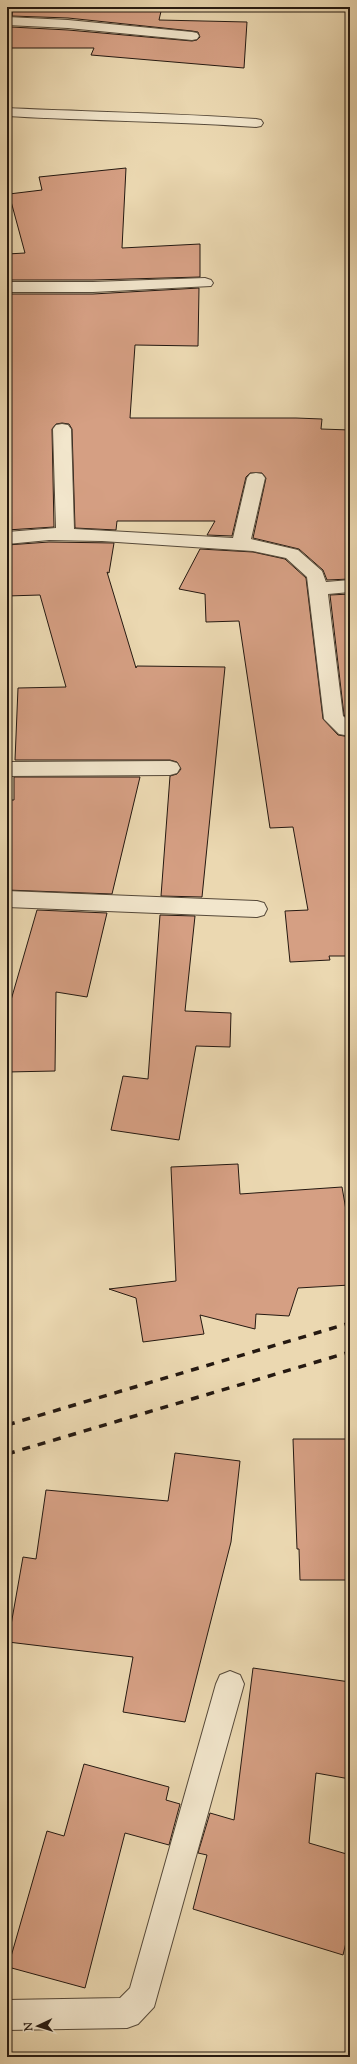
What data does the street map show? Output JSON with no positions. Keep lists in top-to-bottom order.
{
  "north": "left"
}
